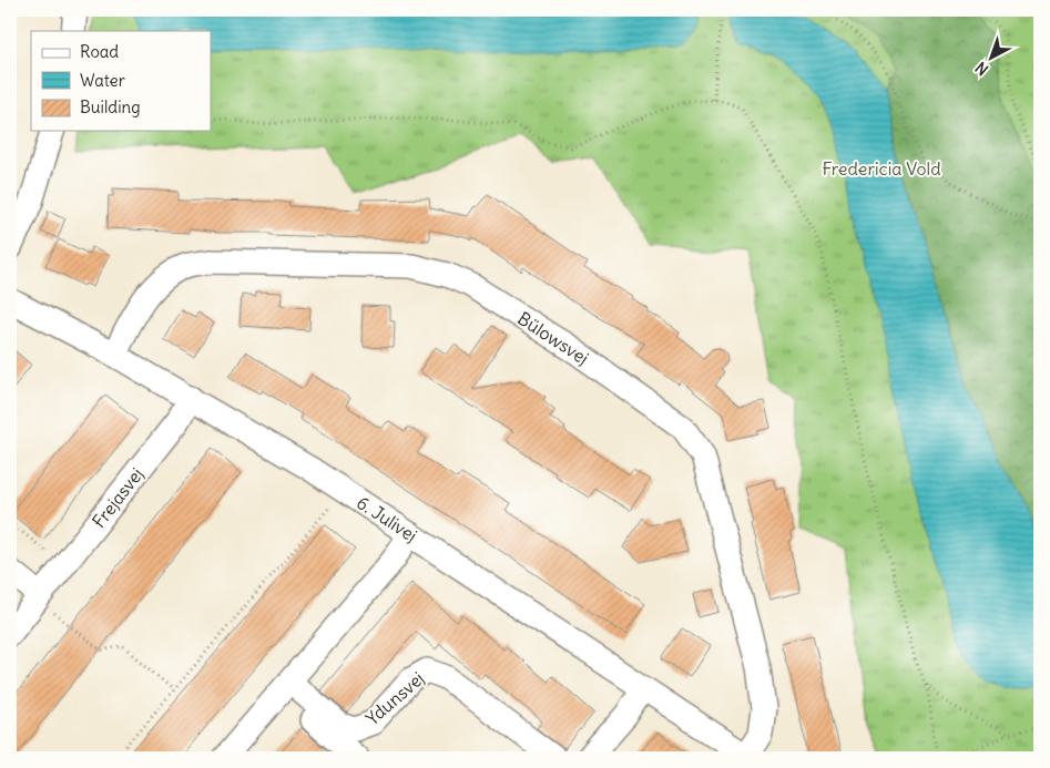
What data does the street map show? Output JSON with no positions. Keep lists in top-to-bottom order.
{
  "streets": {
    "street": [
      "Bülowsvej",
      "Frejasvej",
      "6. Julivej",
      "Ydunsvej"
    ]
  },
  "crossings": [
    ["Bülowsvej", "6. Julivej"],
    ["Frejasvej", "6. Julivej"]
  ],
  "parks": ["Fredericia Vold"],
  "legend": ["Road", "Water", "Building"],
  "north": "bottom left"
}
